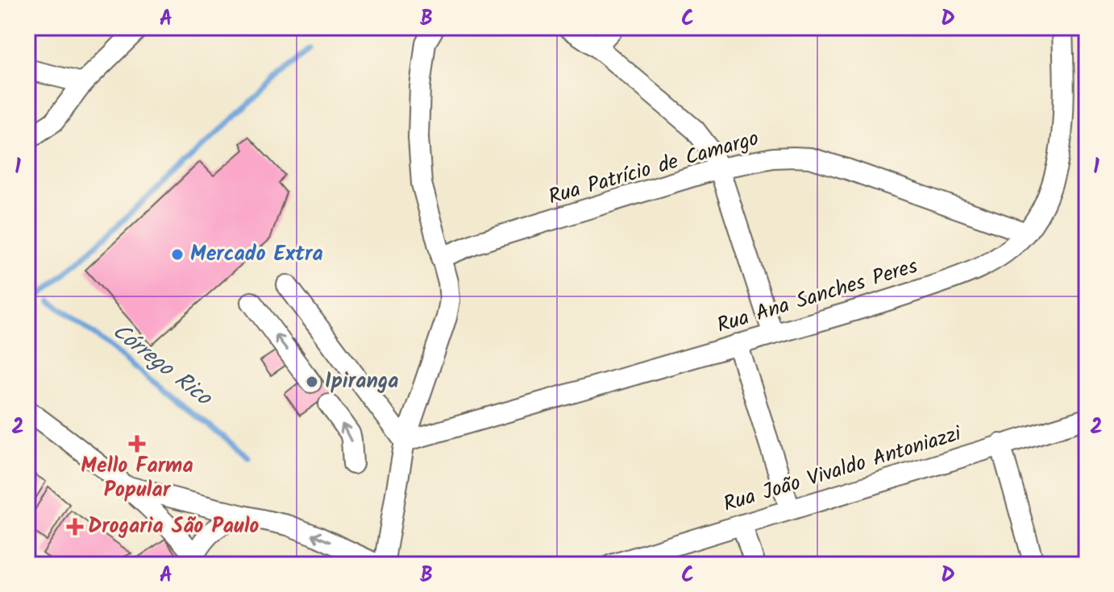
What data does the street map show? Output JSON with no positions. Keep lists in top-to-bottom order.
{
  "streets": {
    "street": ["Rua Patrício de Camargo", "Rua Ana Sanches Peres", "Rua João Vivaldo Antoniazzi"]
  },
  "crossings": [
    ["Rua Patrício de Camargo", "Rua Ana Sanches Peres"]
  ],
  "water": ["Córrego Rico"],
  "places": {
    "other": ["Mercado Extra", "Ipiranga"],
    "health": ["Mello Farma Popular", "Drogaria São Paulo"]
  },
  "grid": {
    "columns": [
      "A",
      "B",
      "C",
      "D"
    ],
    "rows": ["1", "2"]
  }
}
